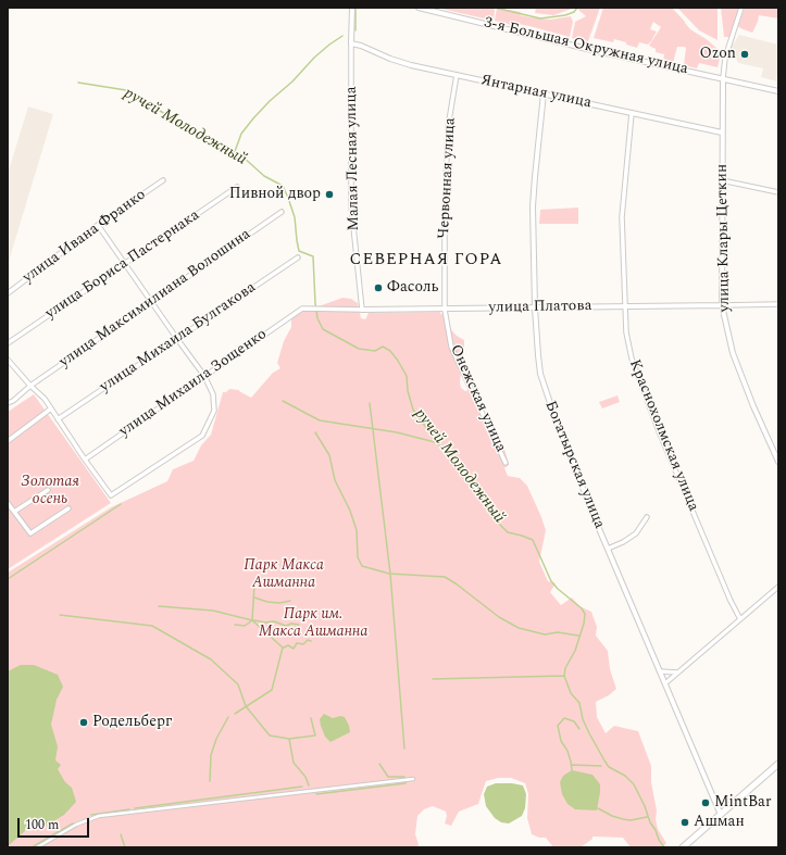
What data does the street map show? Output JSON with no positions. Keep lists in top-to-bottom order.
{
  "streets": {
    "street": [
      "3-я Большая Окружная улица",
      "Янтарная улица",
      "Малая Лесная улица",
      "Червонная улица",
      "улица Ивана Франко",
      "улица Клары Цеткин",
      "улица Бориса Пастернака",
      "улица Максимилиана Волошина",
      "улица Платова",
      "улица Михаила Булгакова",
      "улица Михаила Зощенко",
      "Онежская улица",
      "Краснохолмская улица",
      "Богатырская улица"
    ]
  },
  "crossings": [
    ["3-я Большая Окружная улица", "улица Клары Цеткин"],
    ["Янтарная улица", "Малая Лесная улица"],
    ["Янтарная улица", "Червонная улица"],
    ["Янтарная улица", "улица Клары Цеткин"],
    ["Янтарная улица", "Краснохолмская улица"],
    ["Янтарная улица", "Богатырская улица"],
    ["Малая Лесная улица", "улица Платова"],
    ["Червонная улица", "улица Платова"],
    ["Червонная улица", "Онежская улица"],
    ["улица Клары Цеткин", "улица Платова"],
    ["улица Платова", "улица Михаила Зощенко"],
    ["улица Платова", "Онежская улица"],
    ["улица Платова", "Краснохолмская улица"],
    ["улица Платова", "Богатырская улица"]
  ],
  "districts": ["СЕВЕРНАЯ ГОРА"],
  "water": ["ручей Молодежный"],
  "parks": ["Золотая осень", "Парк Макса Ашманна", "Парк им. Макса Ашманна"],
  "places": [
    "Ozon",
    "Пивной двор",
    "Фасоль",
    "Родельберг",
    "MintBar",
    "Ашман"
  ],
  "scale_bar": "100 m"
}
